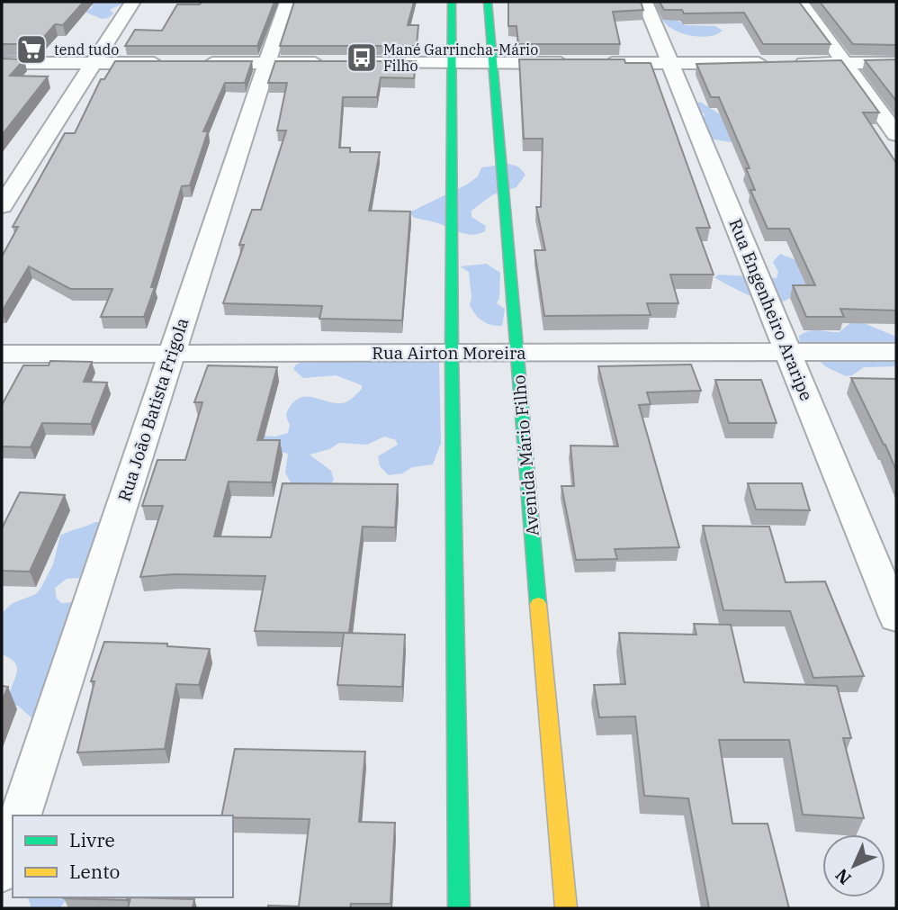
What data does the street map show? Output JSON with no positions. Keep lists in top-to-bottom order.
{
  "streets": {
    "main road": ["Avenida Mário Filho"],
    "street": ["Rua Engenheiro Araripe", "Rua Airton Moreira", "Rua João Batista Frigola"]
  },
  "crossings": [
    ["Rua Engenheiro Araripe", "Rua Airton Moreira"],
    ["Rua Airton Moreira", "Rua João Batista Frigola"],
    ["Rua Airton Moreira", "Avenida Mário Filho"]
  ],
  "places": {
    "supermarket": ["tend tudo"],
    "bus stop": ["Mané Garrincha-Mário Filho"]
  },
  "legend": ["Livre", "Lento"],
  "north": "bottom left"
}
